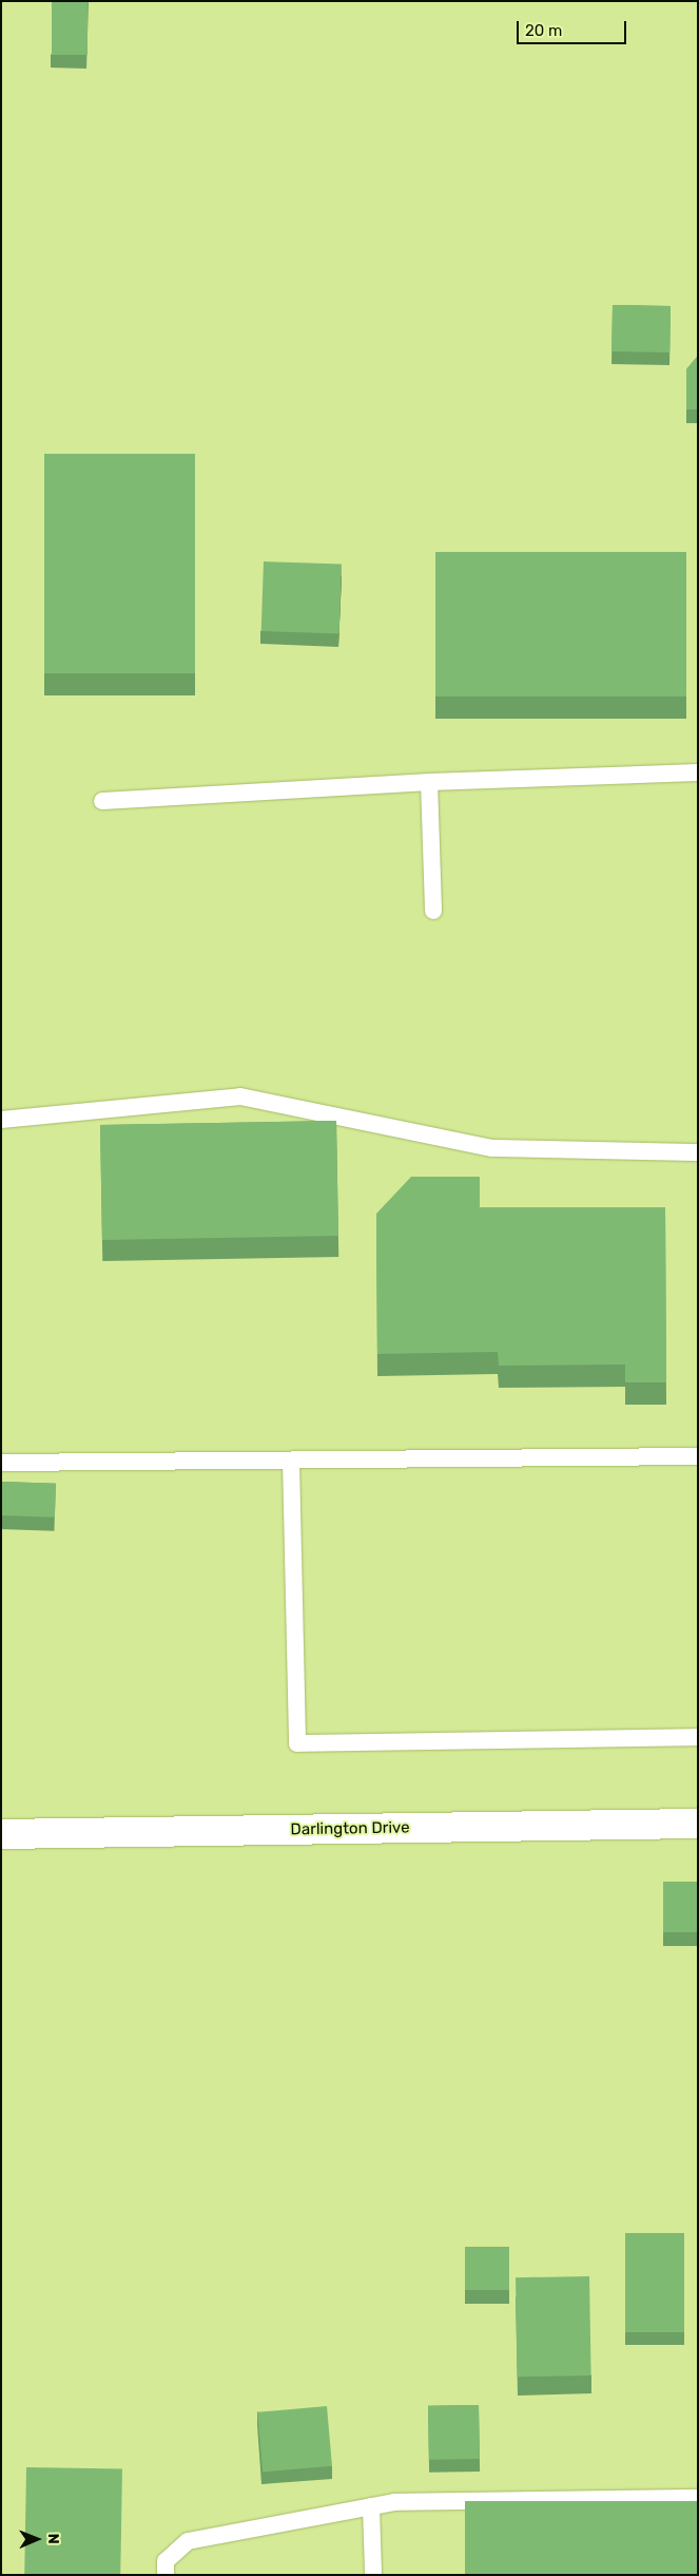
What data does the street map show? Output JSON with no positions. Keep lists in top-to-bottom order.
{
  "streets": {
    "street": ["Darlington Drive"]
  },
  "scale_bar": "20 m",
  "north": "right"
}
